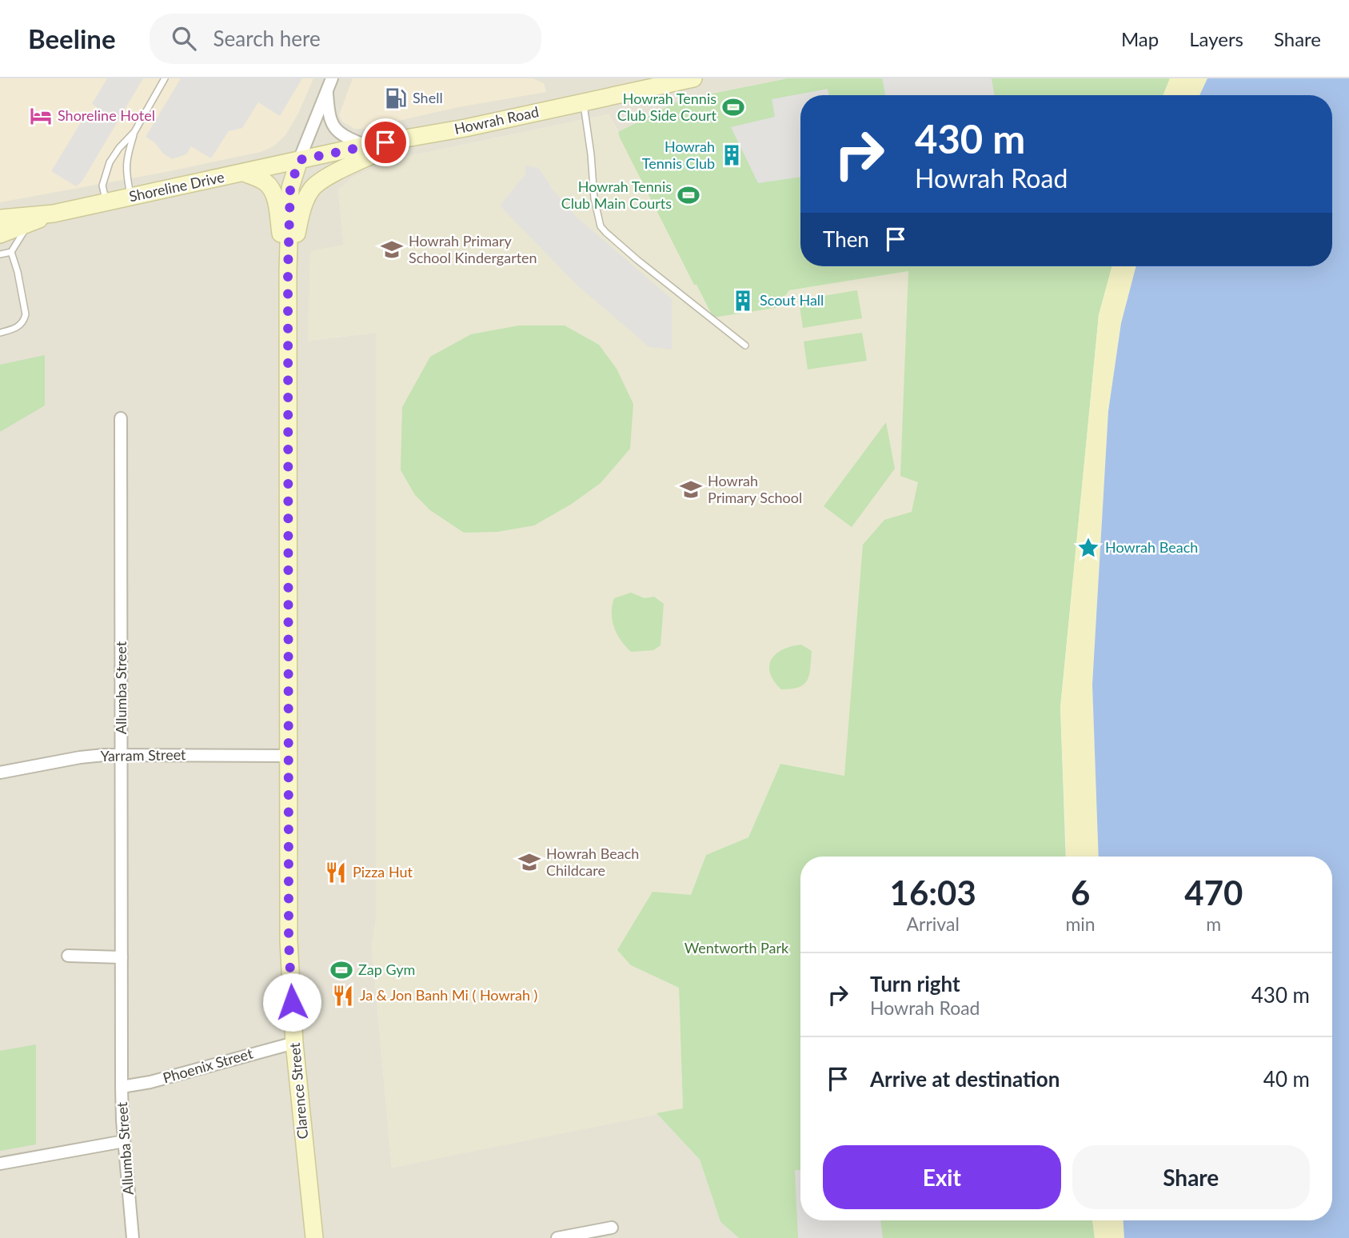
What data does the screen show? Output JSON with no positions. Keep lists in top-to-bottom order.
{
  "streets": {
    "main road": ["Howrah Road", "Shoreline Drive", "Clarence Street"],
    "street": ["Allumba Street", "Yarram Street", "Phoenix Street"]
  },
  "crossings": [
    ["Howrah Road", "Shoreline Drive"],
    ["Howrah Road", "Clarence Street"],
    ["Shoreline Drive", "Clarence Street"],
    ["Allumba Street", "Yarram Street"],
    ["Allumba Street", "Phoenix Street"],
    ["Yarram Street", "Clarence Street"],
    ["Phoenix Street", "Clarence Street"]
  ],
  "parks": ["Wentworth Park"],
  "places": {
    "fuel station": ["Shell"],
    "sports": ["Howrah Tennis Club Side Court", "Howrah Tennis Club Main Courts", "Zap Gym"],
    "hotel": ["Shoreline Hotel"],
    "building": ["Howrah Tennis Club", "Scout Hall"],
    "school or university": ["Howrah Primary School Kindergarten", "Howrah Primary School", "Howrah Beach Childcare"],
    "place": ["Howrah Beach"],
    "restaurant": ["Pizza Hut", "Ja & Jon Banh Mi ( Howrah )"]
  },
  "page": {
    "header": "Beeline",
    "search": "Search here",
    "nav": ["Map", "Layers", "Share"],
    "turn": ["430 m", "Howrah Road"],
    "then": "Then",
    "eta": [
      "16:03",
      "Arrival",
      "6",
      "min",
      "470",
      "m"
    ],
    "list": [
      {
        "name": "Turn right",
        "note": "Howrah Road",
        "value": "430 m"
      },
      {
        "name": "Arrive at destination",
        "value": "40 m"
      }
    ],
    "buttons": ["Exit", "Share"]
  }
}
